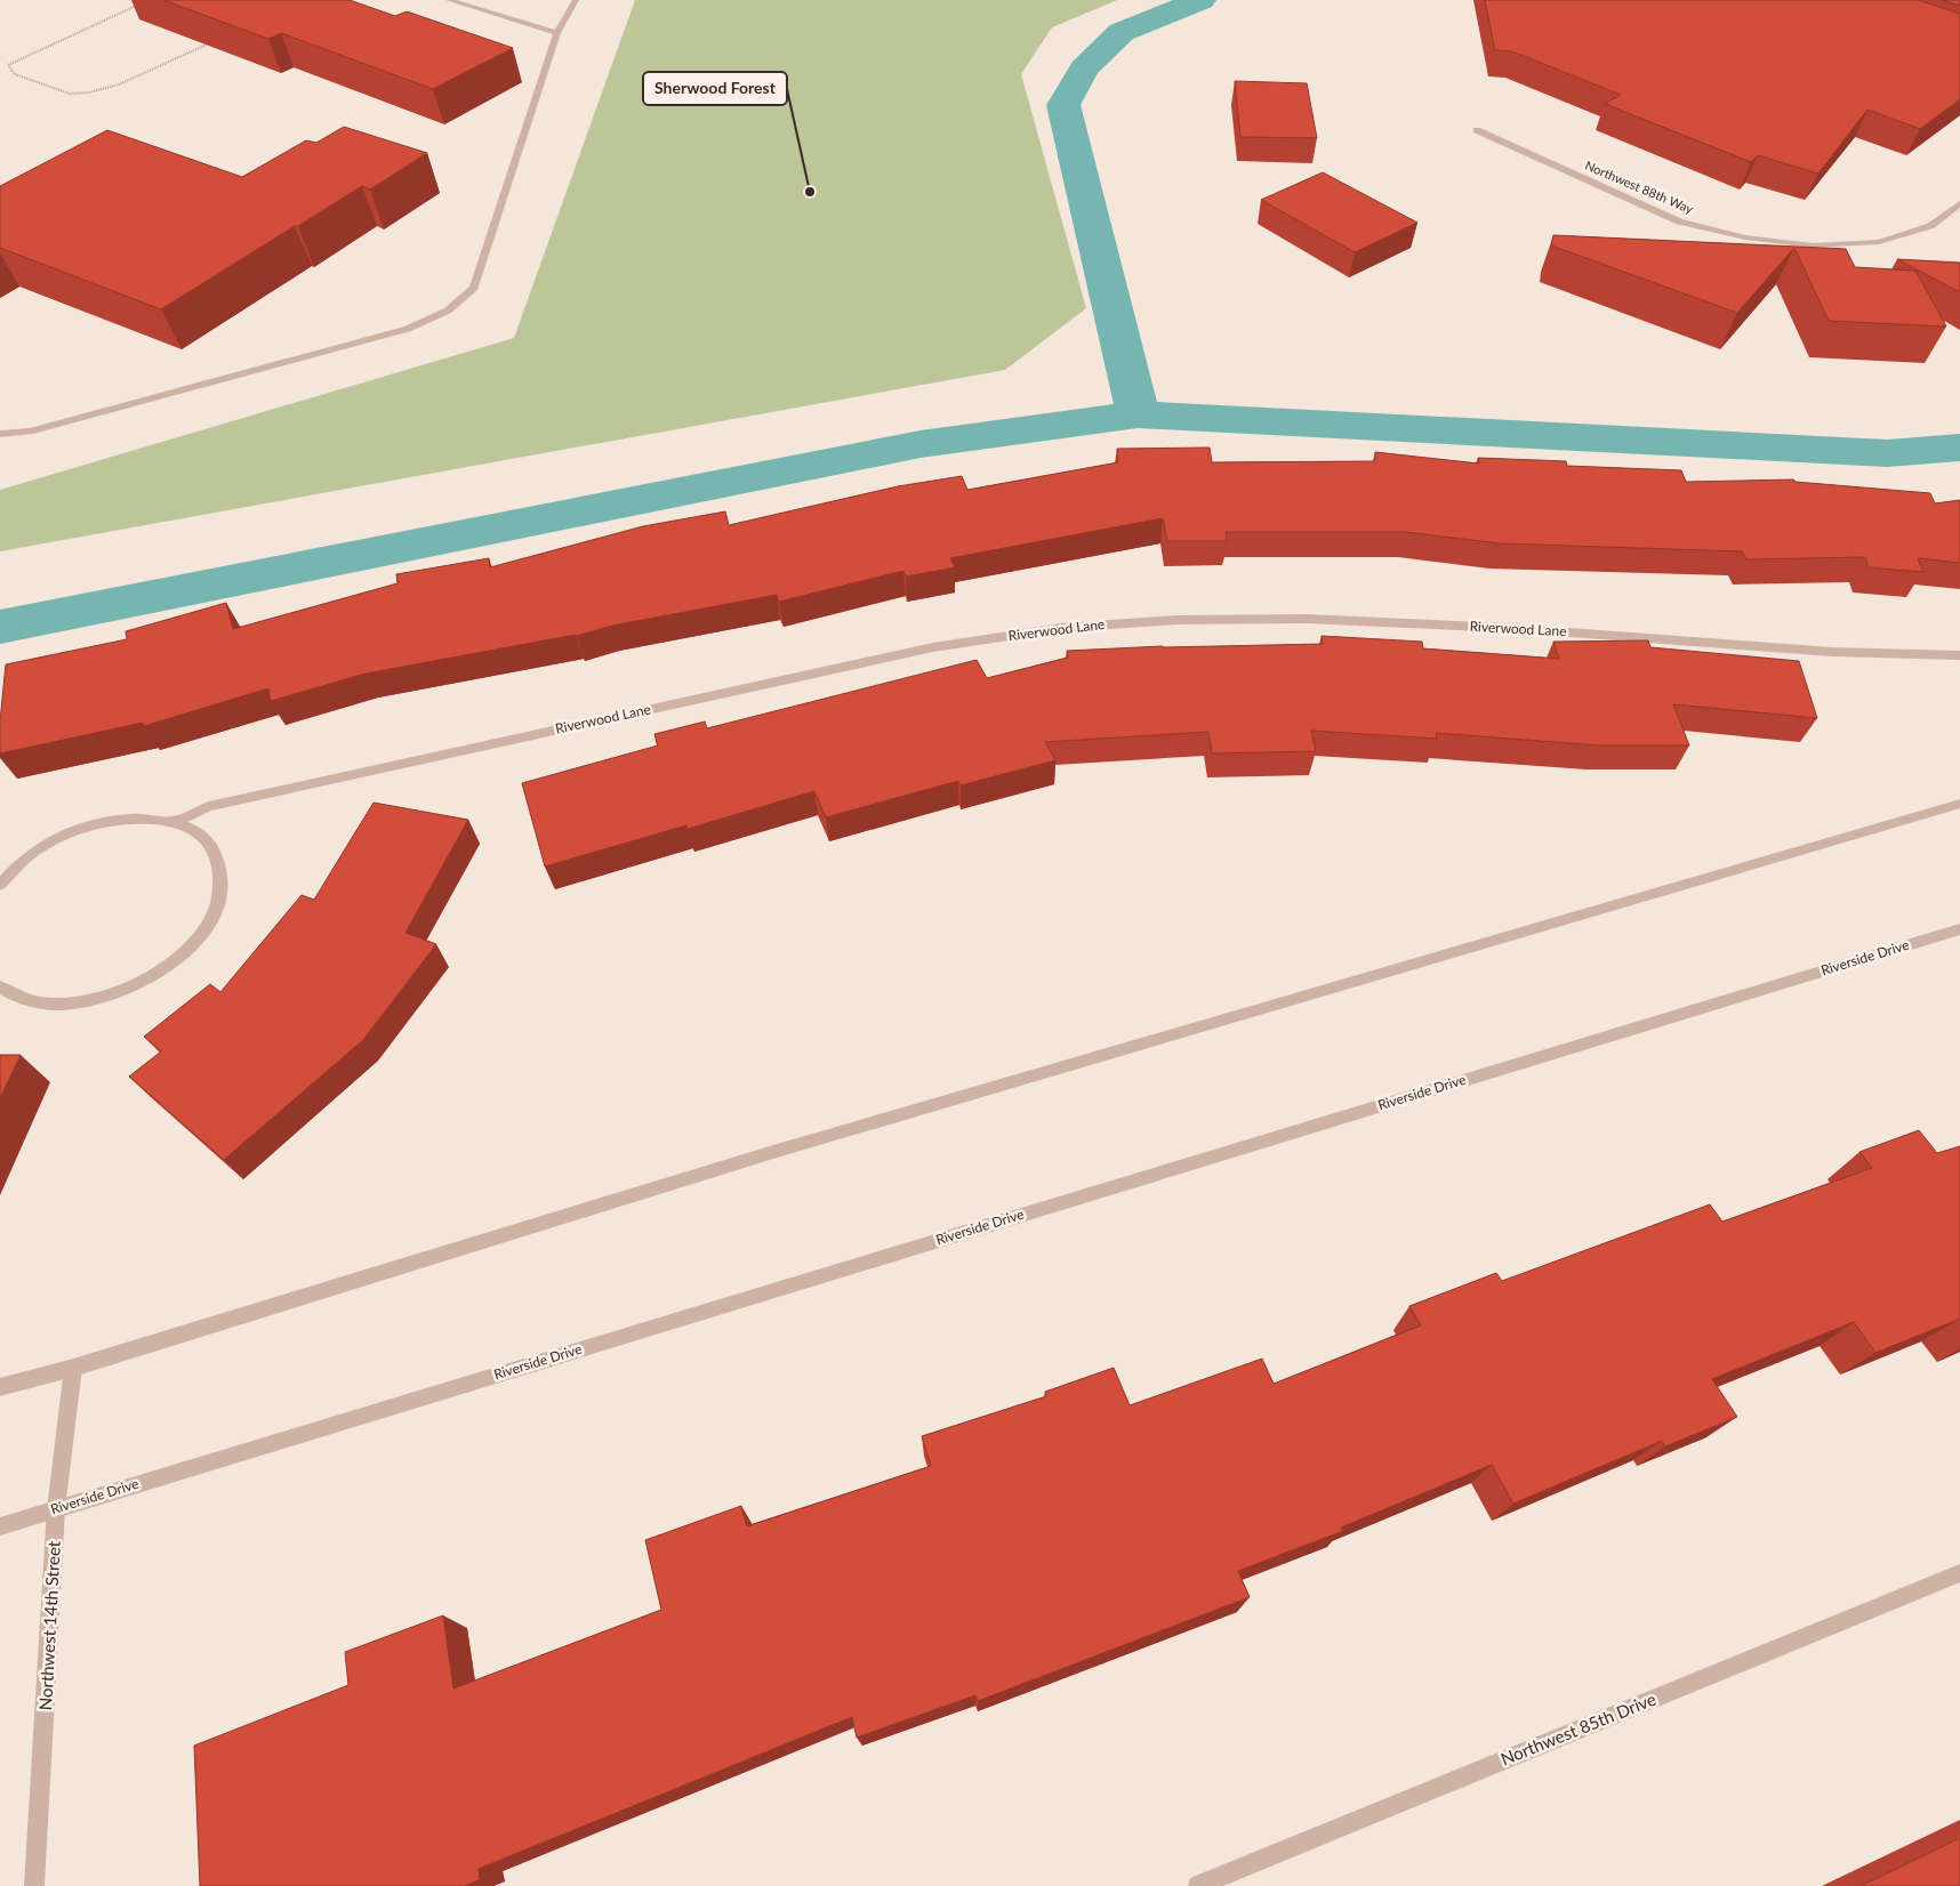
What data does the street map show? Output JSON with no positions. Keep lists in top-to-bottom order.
{
  "streets": {
    "street": [
      "Northwest 88th Way",
      "Riverwood Lane",
      "Riverside Drive",
      "Northwest 14th Street",
      "Northwest 85th Drive"
    ]
  },
  "crossings": [
    ["Riverside Drive", "Northwest 14th Street"]
  ],
  "places": ["Sherwood Forest"]
}
